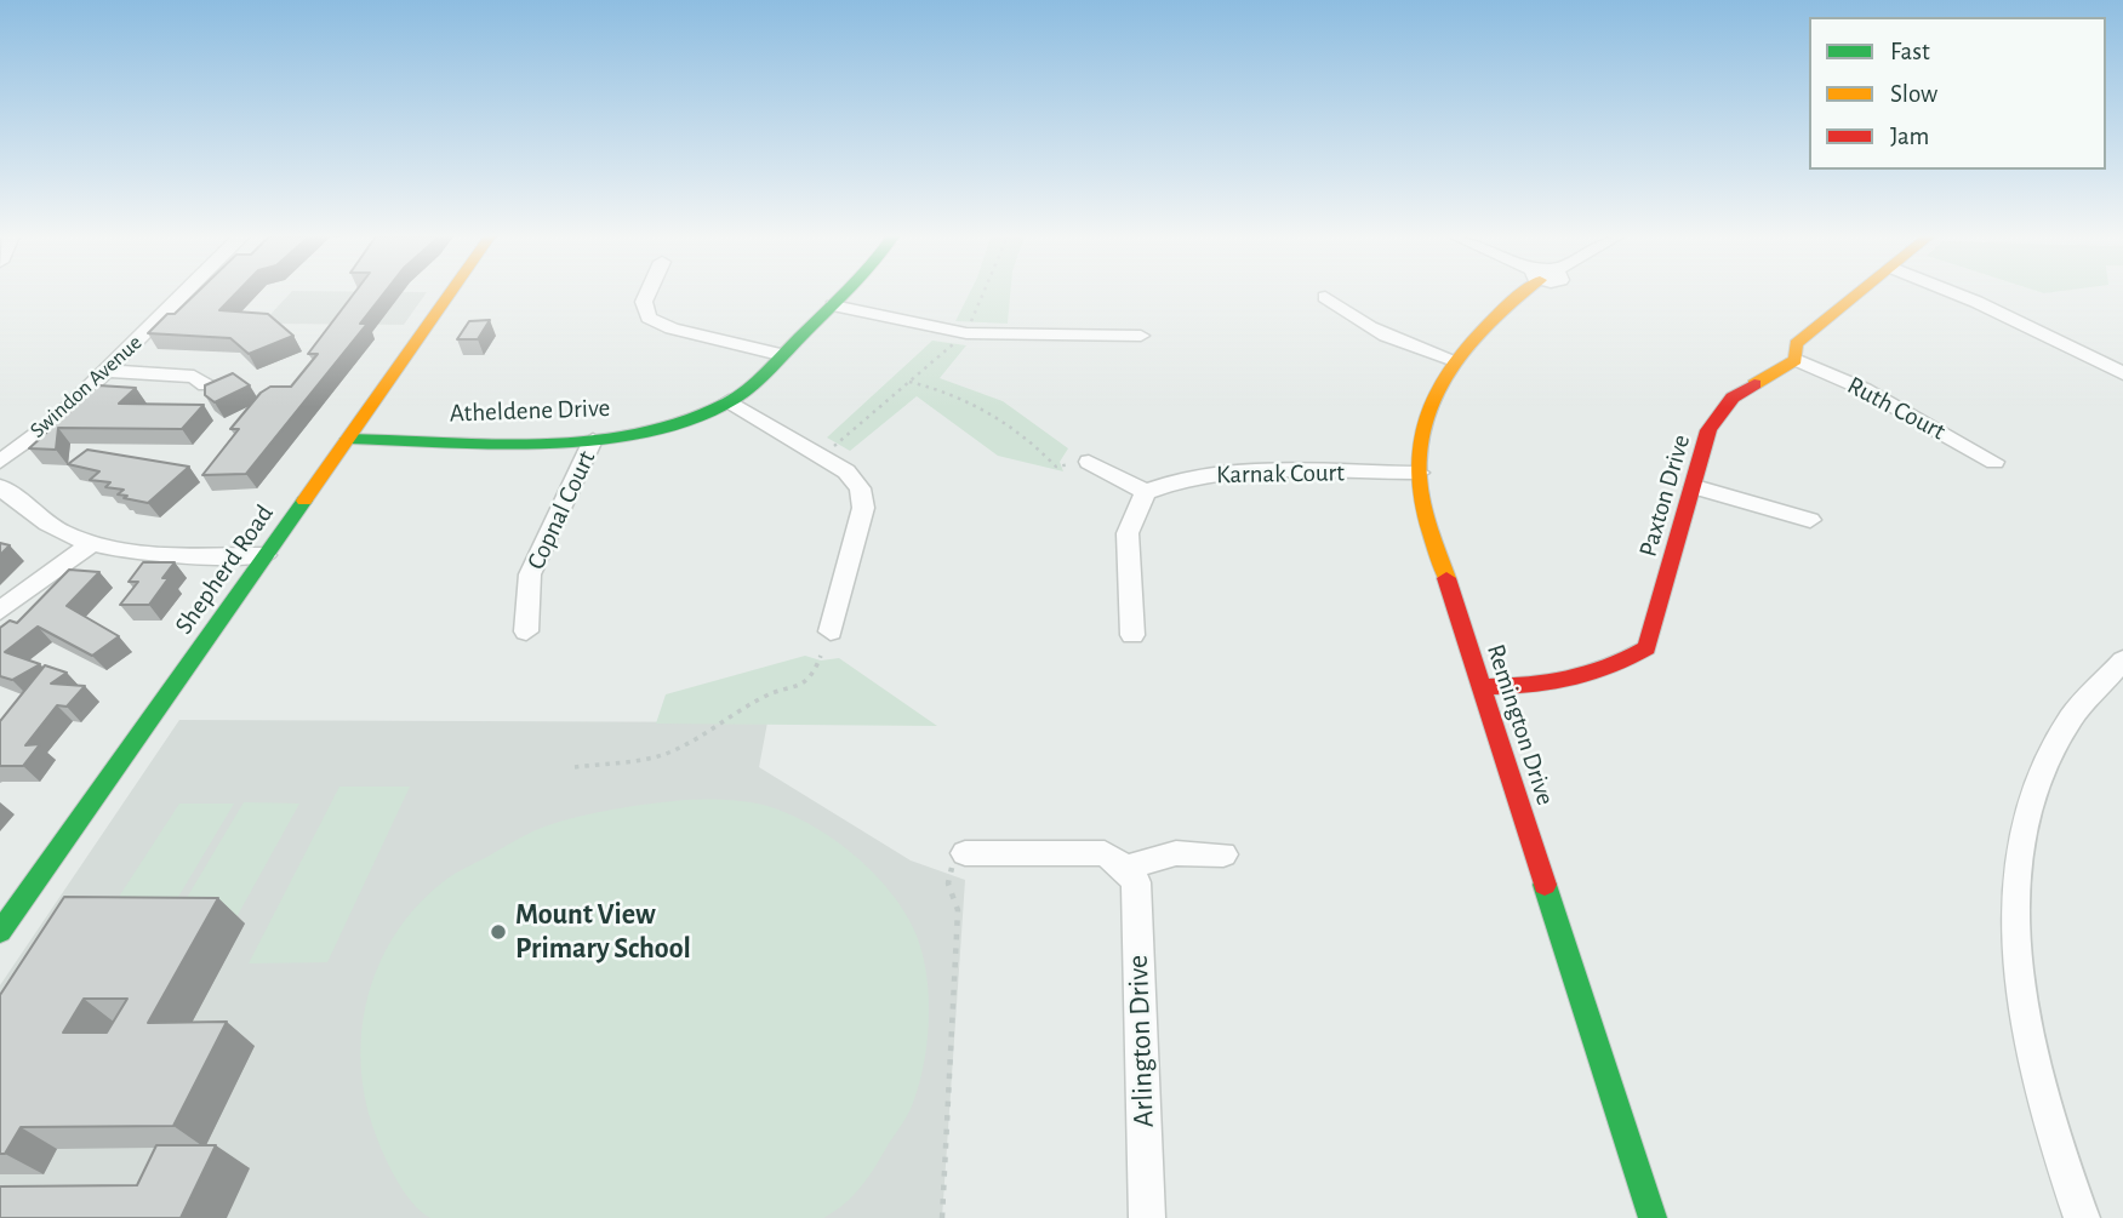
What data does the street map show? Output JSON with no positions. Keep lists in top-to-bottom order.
{
  "streets": {
    "street": [
      "Swindon Avenue",
      "Ruth Court",
      "Atheldene Drive",
      "Karnak Court",
      "Paxton Drive",
      "Copnal Court",
      "Shepherd Road",
      "Remington Drive",
      "Arlington Drive"
    ]
  },
  "crossings": [
    ["Ruth Court", "Paxton Drive"],
    ["Atheldene Drive", "Copnal Court"],
    ["Atheldene Drive", "Shepherd Road"],
    ["Karnak Court", "Remington Drive"],
    ["Paxton Drive", "Remington Drive"]
  ],
  "places": ["Mount View Primary School"],
  "legend": ["Fast", "Slow", "Jam"]
}
